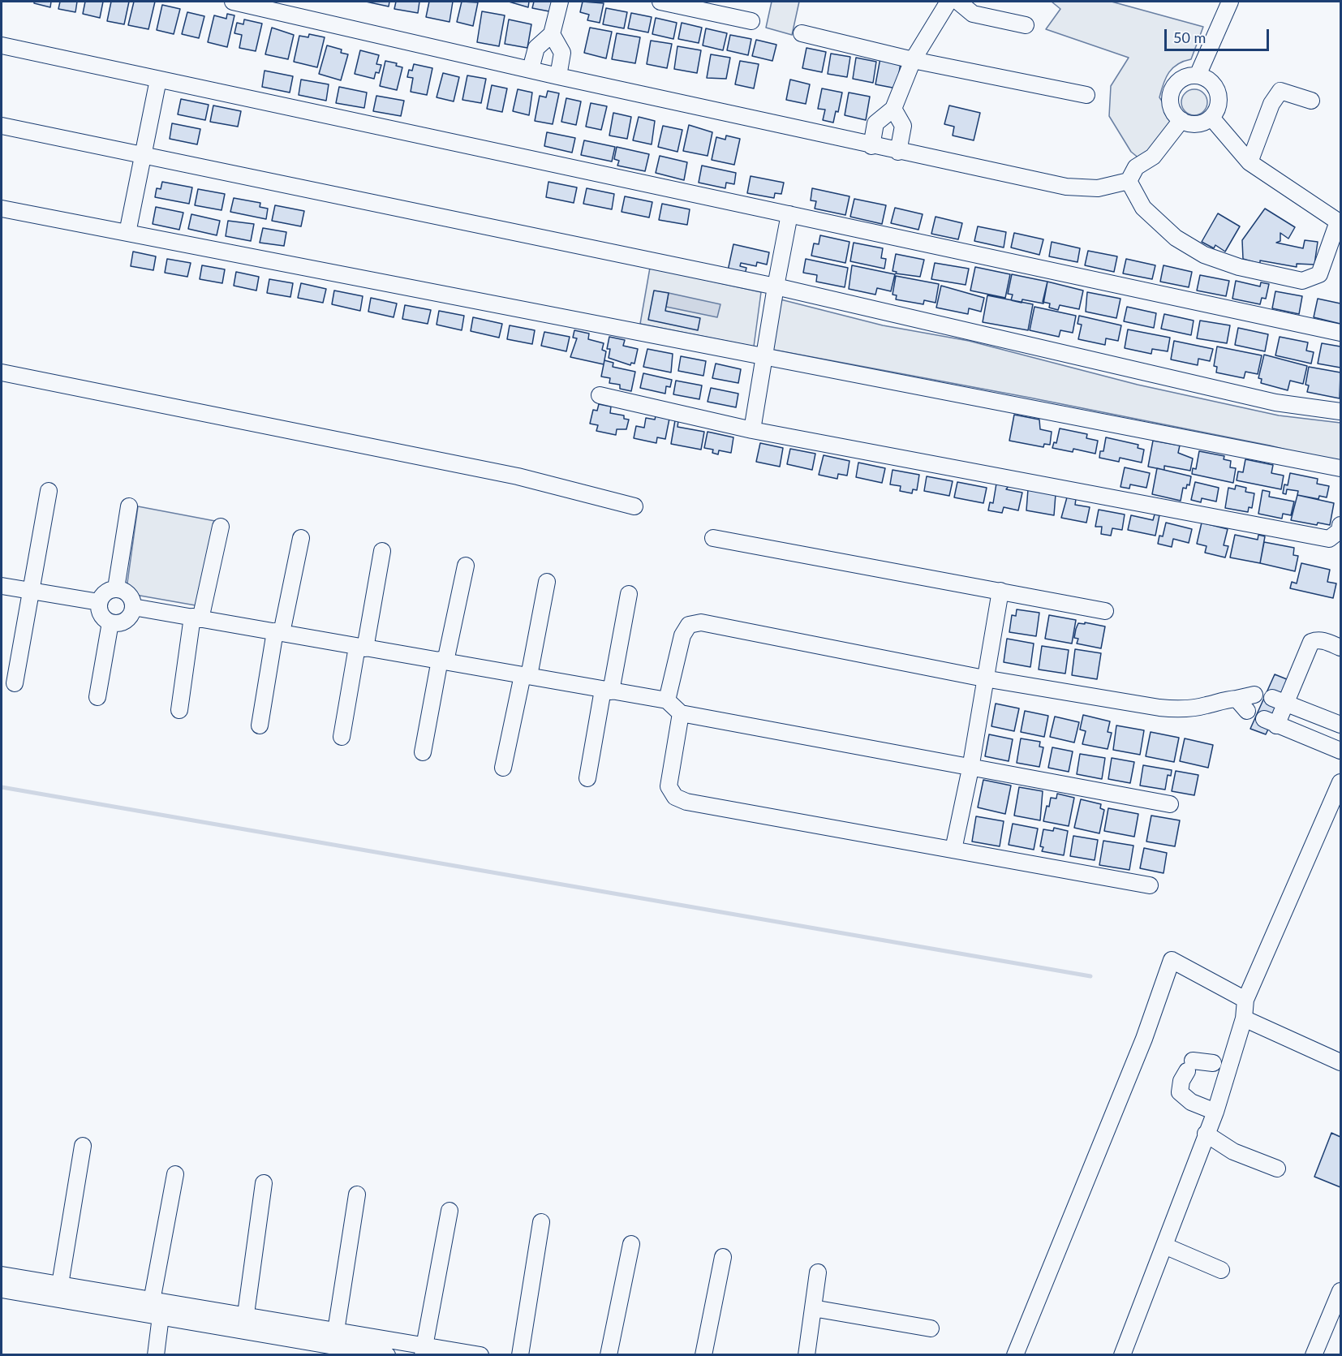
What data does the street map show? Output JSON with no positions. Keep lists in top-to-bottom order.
{
  "scale_bar": "50 m"
}
